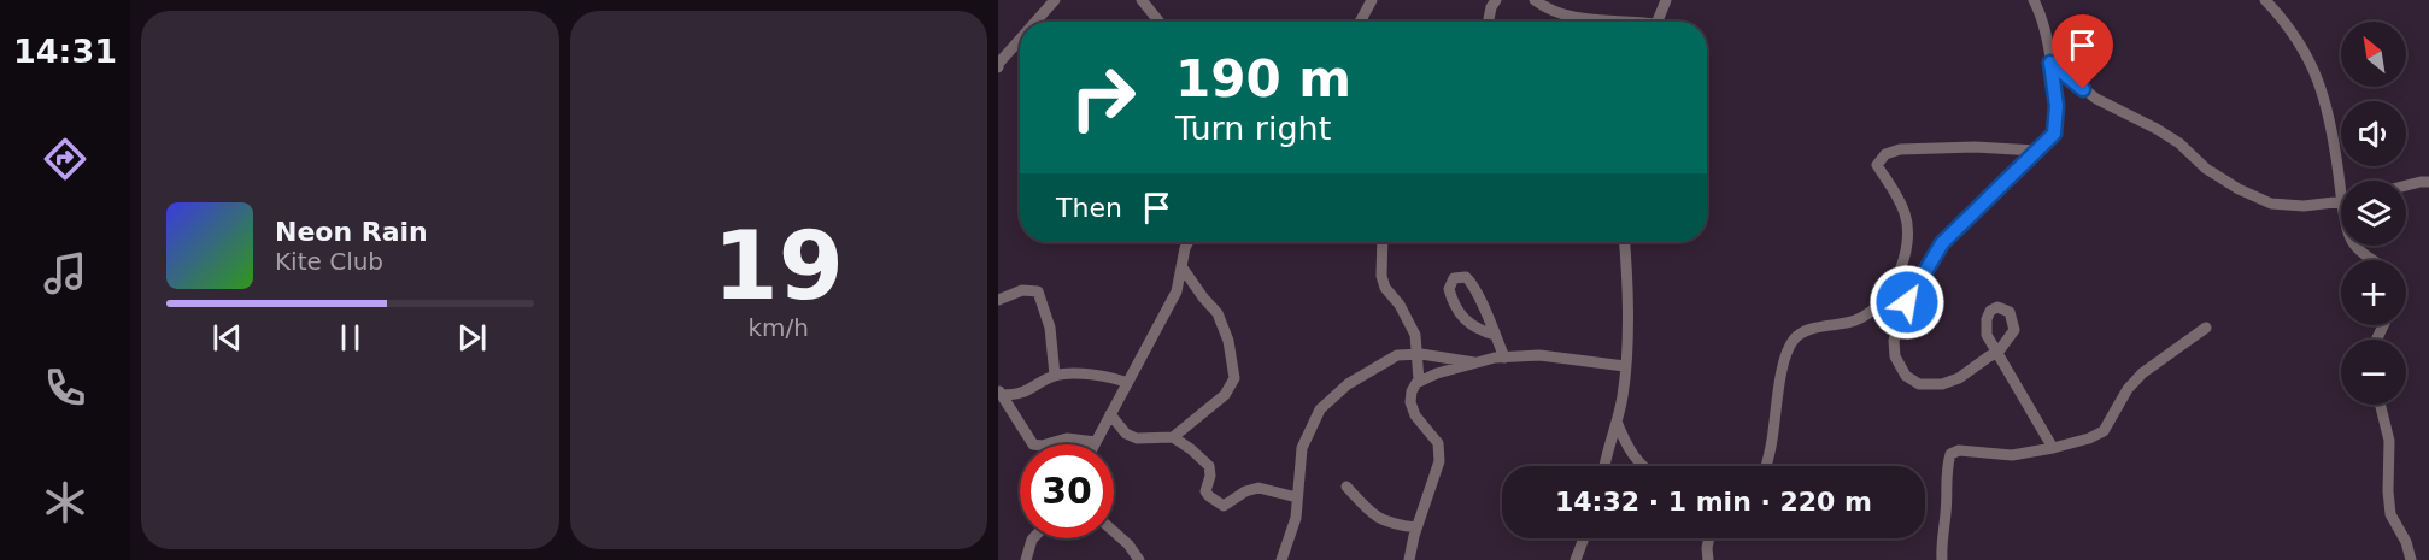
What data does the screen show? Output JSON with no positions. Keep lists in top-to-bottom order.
{
  "north": "top left",
  "page": {
    "tabs": "14:31",
    "tile": ["19", "km/h"],
    "map_buttons": ["+", "−"],
    "turn": ["190 m", "Turn right"],
    "then": "Then",
    "song": ["Neon Rain", "Kite Club"],
    "limit": "30",
    "trip": "14:32 · 1 min · 220 m"
  }
}
